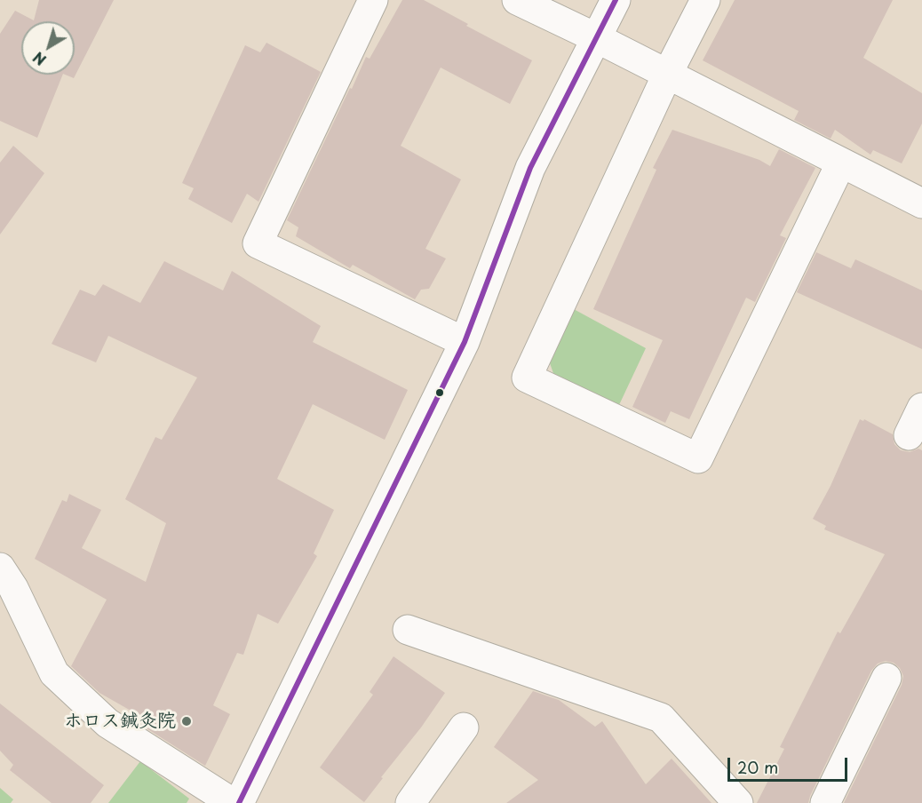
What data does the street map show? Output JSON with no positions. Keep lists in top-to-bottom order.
{
  "places": ["ホロス鍼灸院"],
  "scale_bar": "20 m",
  "north": "bottom left"
}
